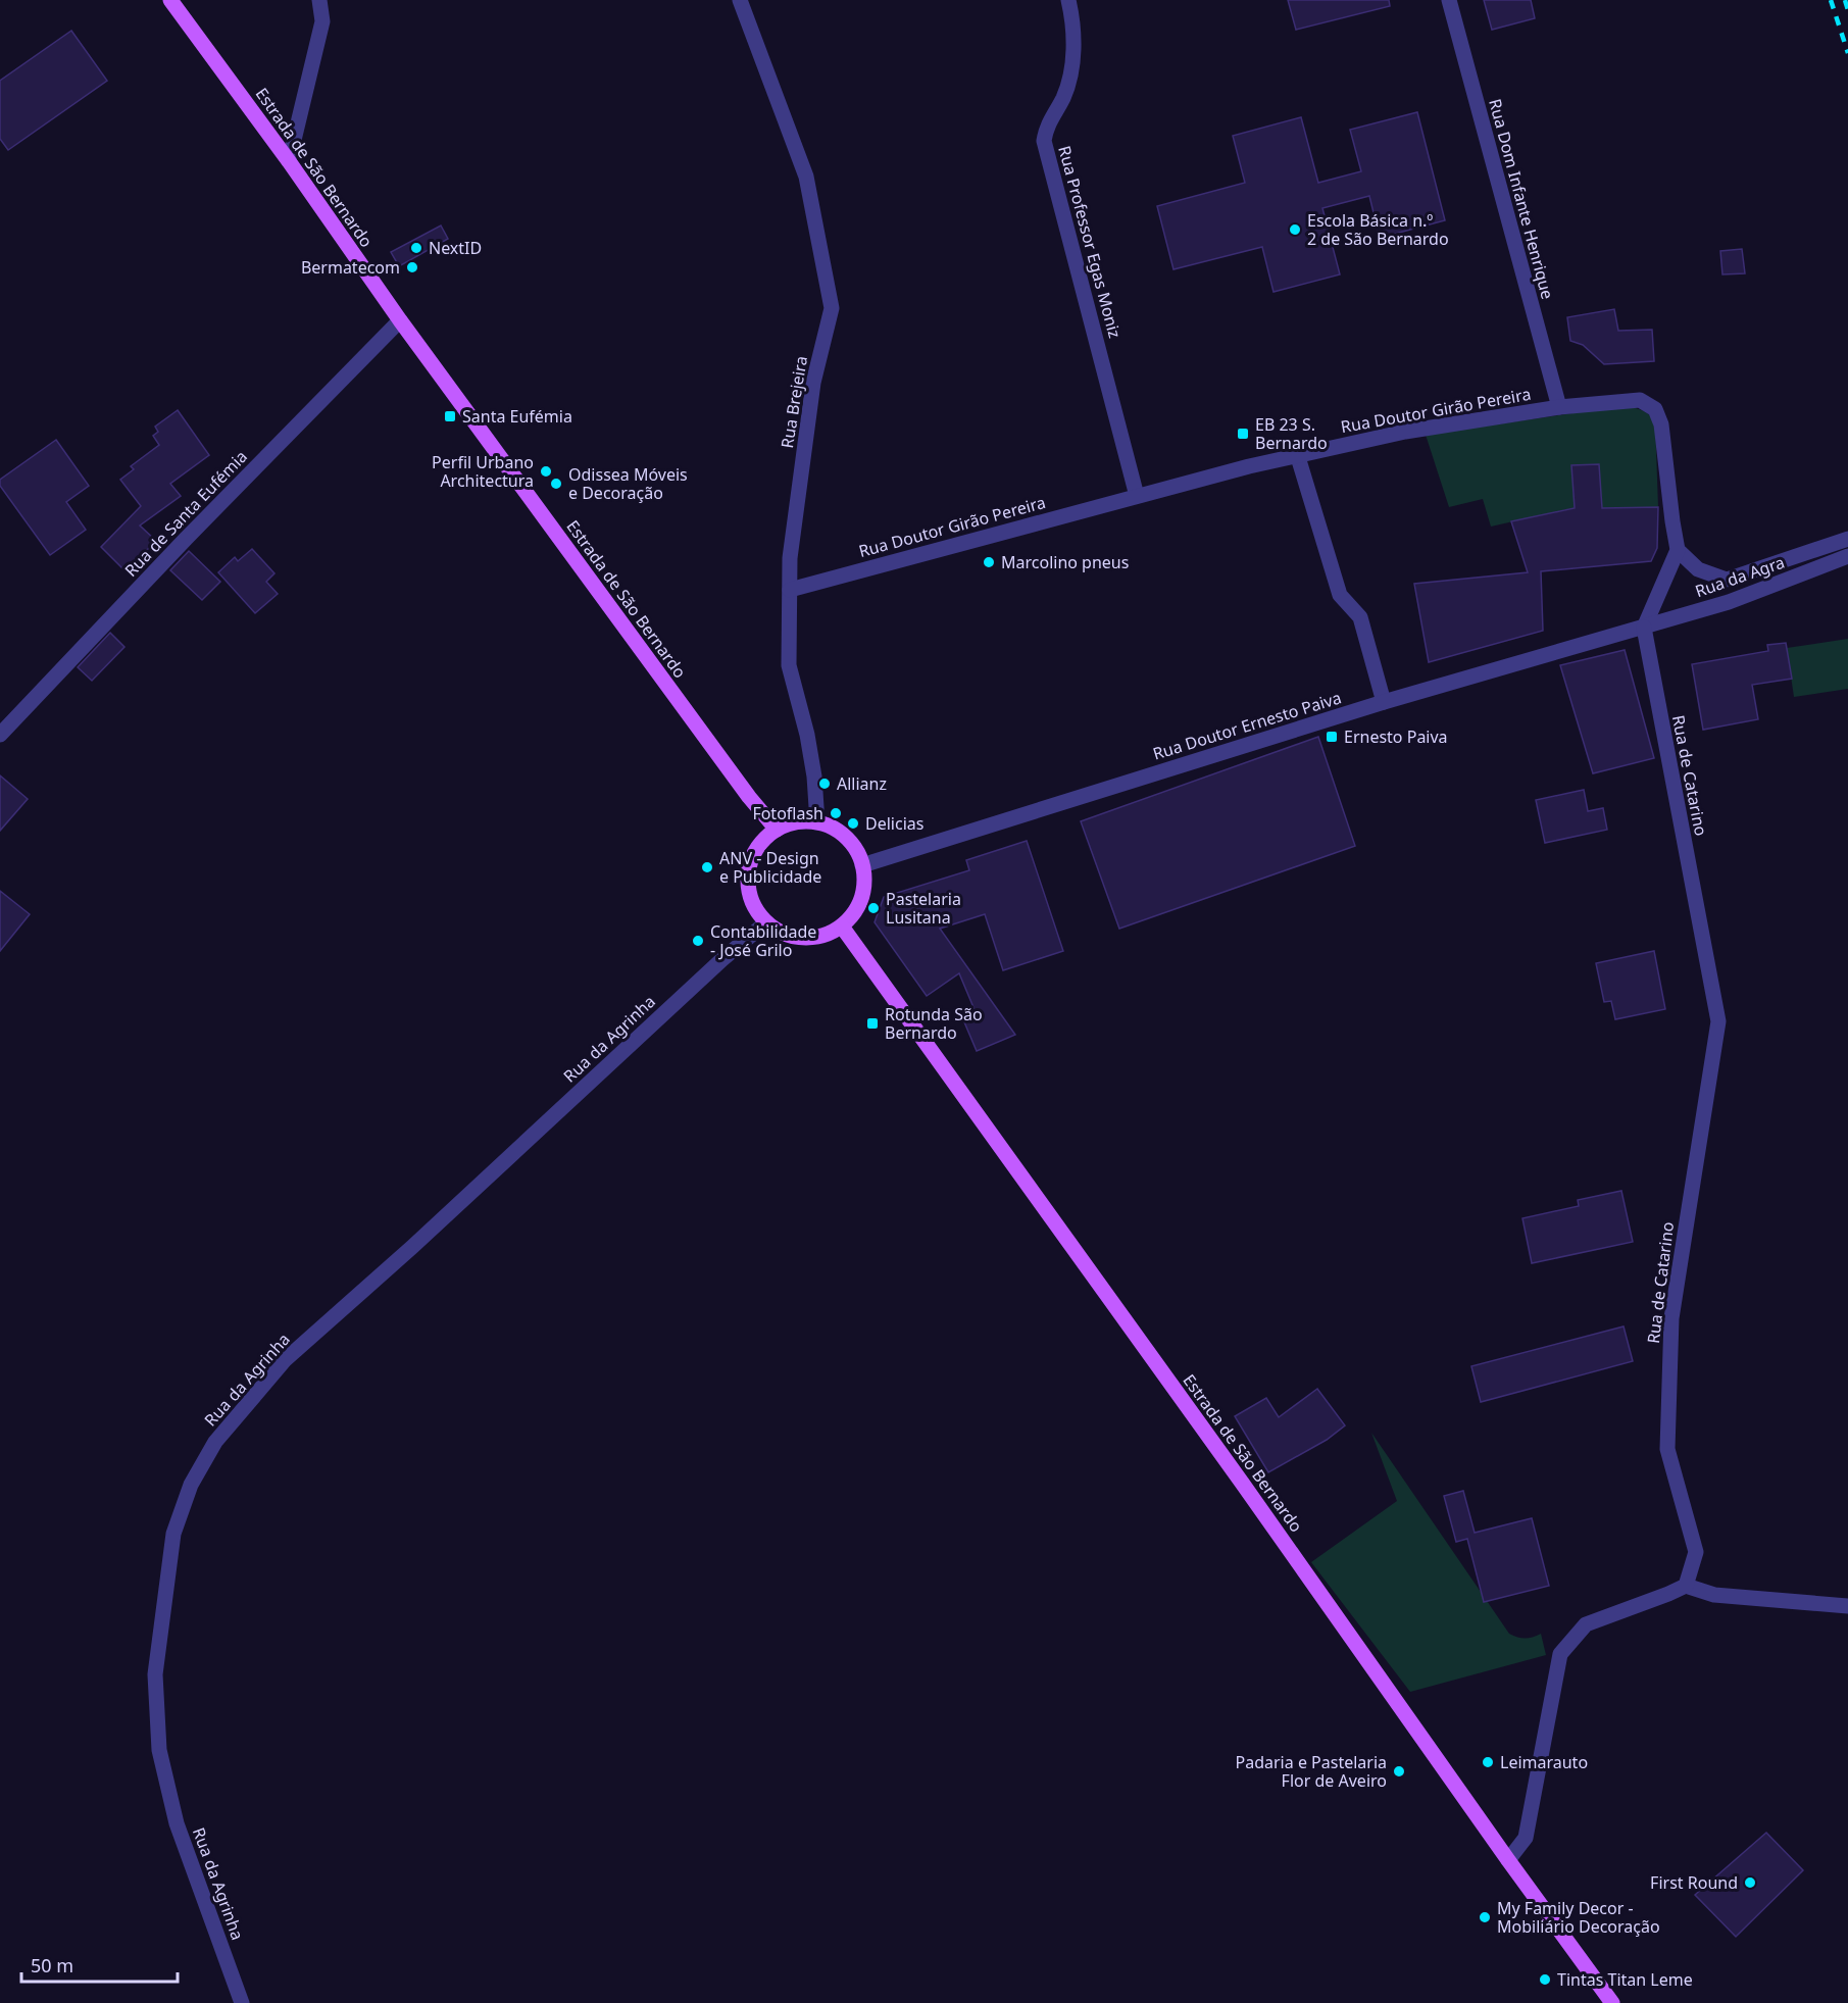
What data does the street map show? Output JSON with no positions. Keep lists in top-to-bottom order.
{
  "streets": {
    "main road": ["Estrada de São Bernardo"],
    "street": [
      "Rua Dom Infante Henrique",
      "Rua Professor Egas Moniz",
      "Rua Brejeira",
      "Rua Doutor Girão Pereira",
      "Rua de Santa Eufémia",
      "Rua da Agra",
      "Rua Doutor Ernesto Paiva",
      "Rua de Catarino",
      "Rua da Agrinha"
    ]
  },
  "crossings": [
    ["Estrada de São Bernardo", "Rua Brejeira"],
    ["Estrada de São Bernardo", "Rua de Santa Eufémia"],
    ["Estrada de São Bernardo", "Rua Doutor Ernesto Paiva"],
    ["Estrada de São Bernardo", "Rua da Agrinha"],
    ["Rua Dom Infante Henrique", "Rua Doutor Girão Pereira"],
    ["Rua Professor Egas Moniz", "Rua Doutor Girão Pereira"],
    ["Rua Brejeira", "Rua Doutor Girão Pereira"],
    ["Rua Brejeira", "Rua Doutor Ernesto Paiva"],
    ["Rua Brejeira", "Rua da Agrinha"],
    ["Rua Doutor Girão Pereira", "Rua da Agra"],
    ["Rua da Agra", "Rua Doutor Ernesto Paiva"],
    ["Rua da Agra", "Rua de Catarino"],
    ["Rua Doutor Ernesto Paiva", "Rua de Catarino"],
    ["Rua Doutor Ernesto Paiva", "Rua da Agrinha"]
  ],
  "places": {
    "other": [
      "Escola Básica n.º 2 de São Bernardo",
      "NextID",
      "Bermatecom",
      "Perfil Urbano Architectura",
      "Odissea Móveis e Decoração",
      "Marcolino pneus",
      "Allianz",
      "Fotoflash",
      "Delicias",
      "ANV - Design e Publicidade",
      "Pastelaria Lusitana",
      "Contabilidade - José Grilo",
      "Leimarauto",
      "Padaria e Pastelaria Flor de Aveiro",
      "First Round",
      "My Family Decor - Mobiliário Decoração",
      "Tintas Titan Leme"
    ],
    "transit": [
      "Santa Eufémia",
      "EB 23 S. Bernardo",
      "Ernesto Paiva",
      "Rotunda São Bernardo"
    ]
  },
  "scale_bar": "50 m"
}
